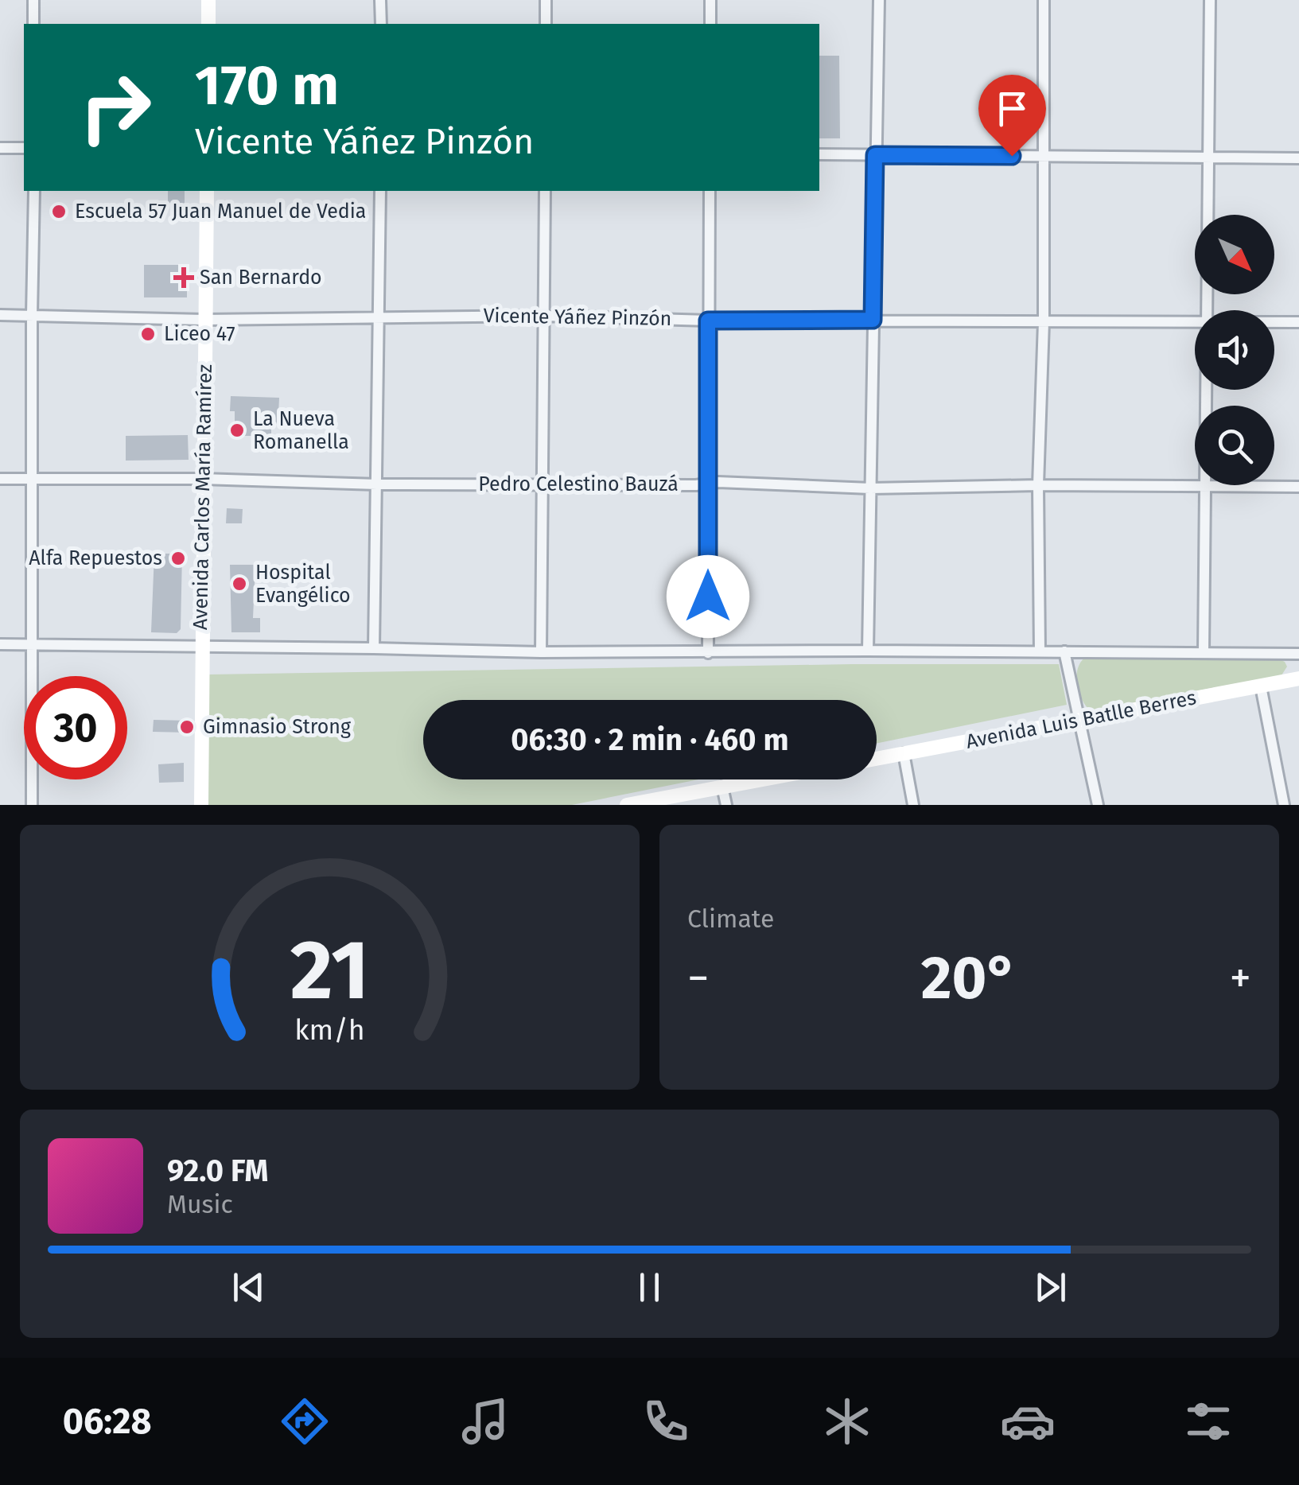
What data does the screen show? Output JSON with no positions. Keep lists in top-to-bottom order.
{
  "streets": {
    "main road": ["Avenida Carlos María Ramírez", "Avenida Luis Batlle Berres"],
    "street": ["Vicente Yáñez Pinzón", "Pedro Celestino Bauzá"]
  },
  "crossings": [
    ["Vicente Yáñez Pinzón", "Avenida Carlos María Ramírez"],
    ["Pedro Celestino Bauzá", "Avenida Carlos María Ramírez"]
  ],
  "places": {
    "other": [
      "Escuela 57 Juan Manuel de Vedia",
      "Liceo 47",
      "La Nueva Romanella",
      "Alfa Repuestos",
      "Hospital Evangélico",
      "Gimnasio Strong"
    ],
    "health": ["San Bernardo"]
  },
  "north": "bottom right",
  "page": {
    "turn": ["170 m", "Vicente Yáñez Pinzón"],
    "limit": "30",
    "trip": "06:30 · 2 min · 460 m",
    "tile": "Climate",
    "heat": ["−", "20°", "+"],
    "song": ["92.0 FM", "Music"],
    "tabs": "06:28",
    "gauge": ["21", "km/h"]
  }
}
